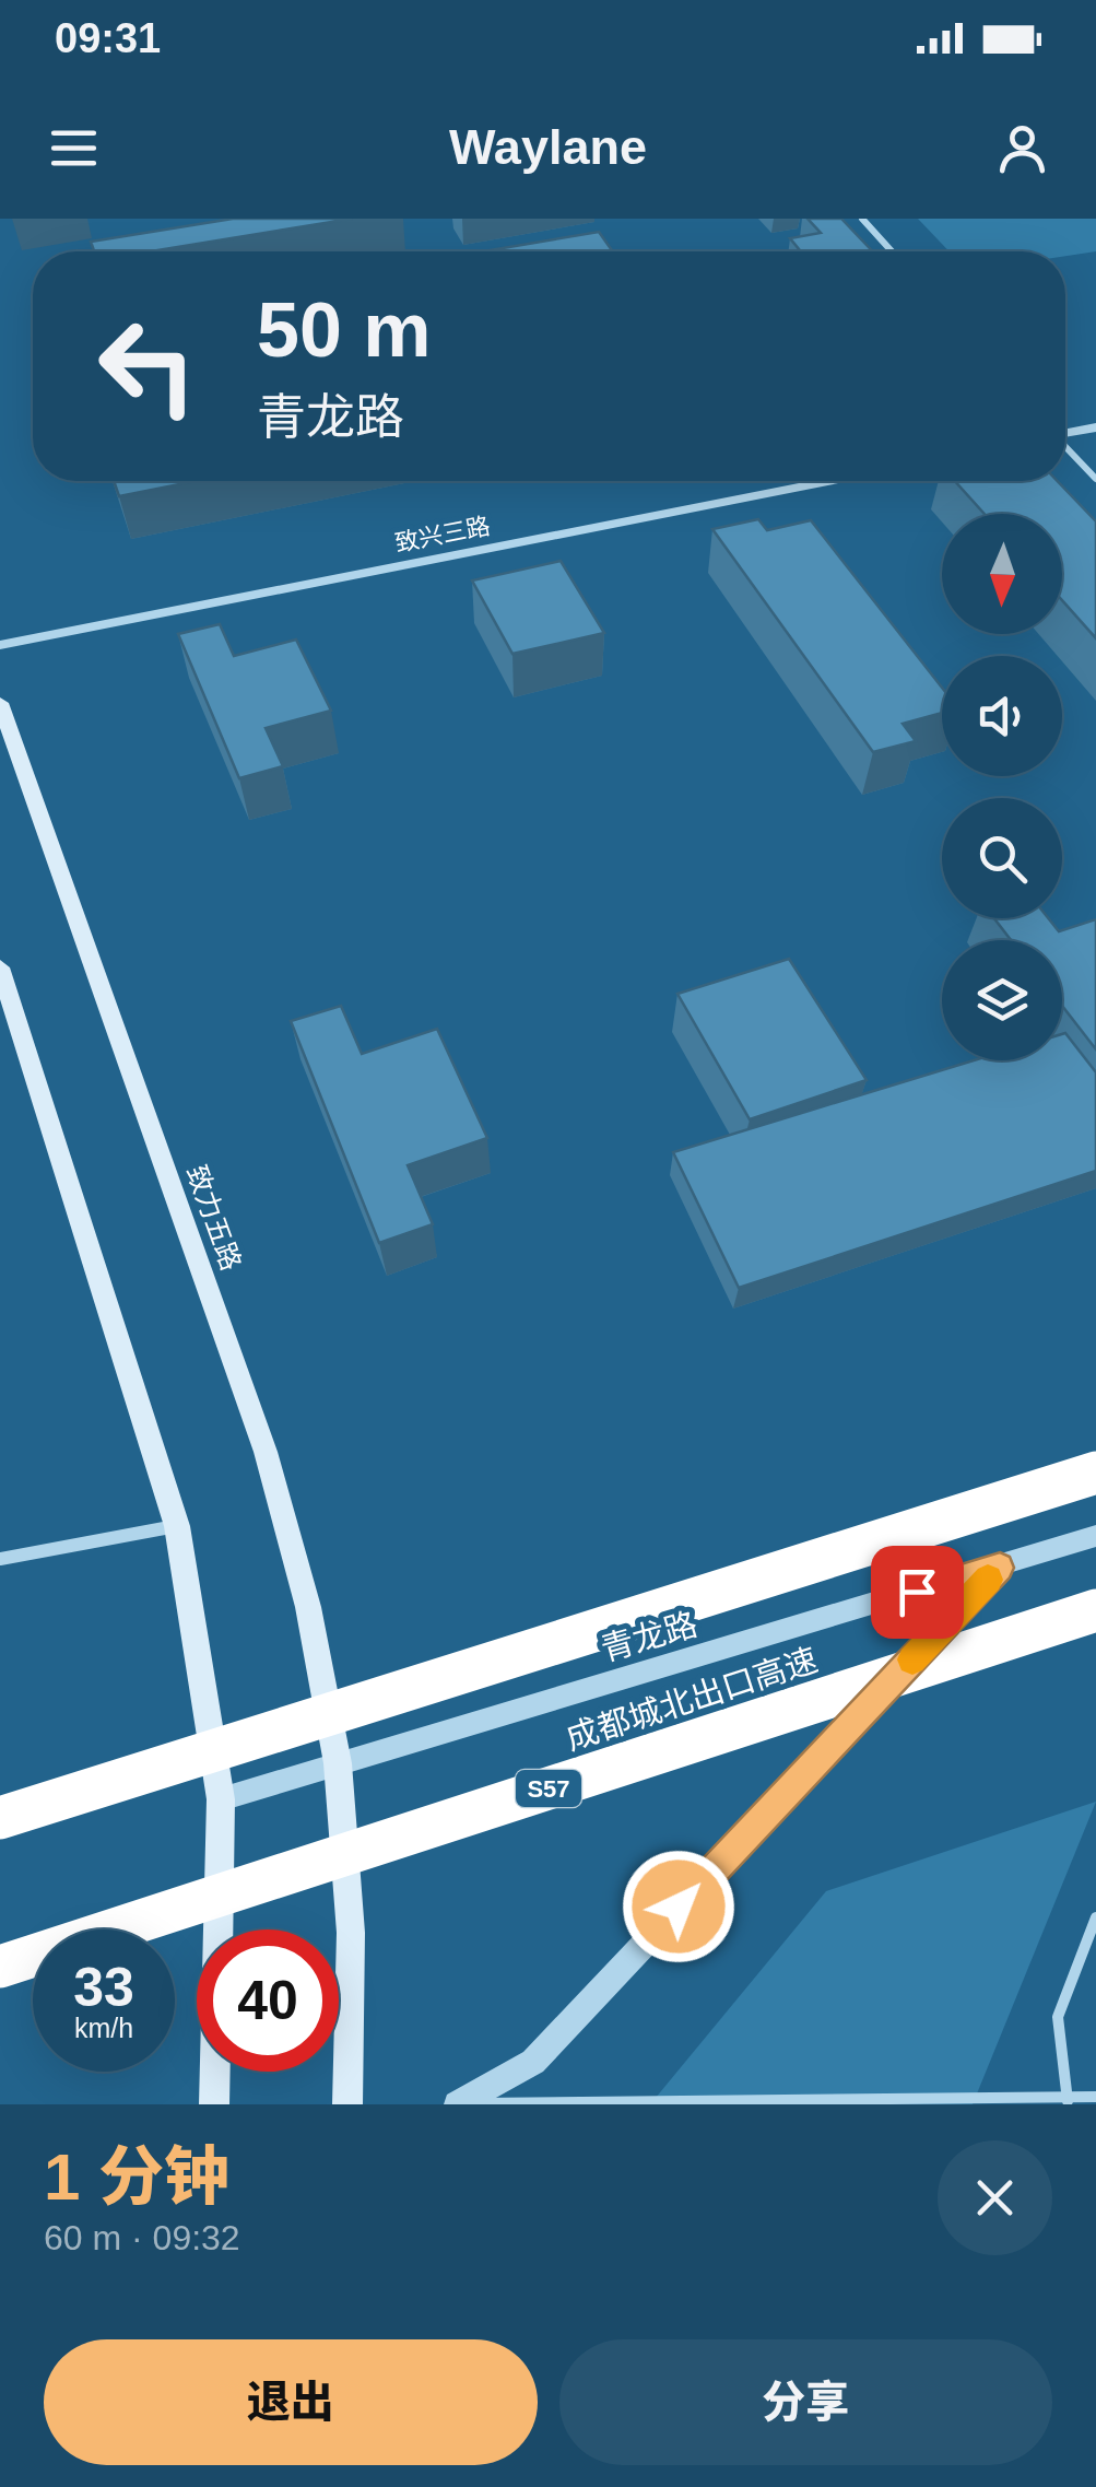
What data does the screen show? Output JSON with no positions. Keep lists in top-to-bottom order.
{
  "streets": {
    "highway": ["成都城北出口高速", "S57"],
    "main road": ["致力五路"],
    "street": ["致兴三路", "青龙路"]
  },
  "crossings": [
    ["致力五路", "青龙路"]
  ],
  "north": "bottom",
  "page": {
    "status": "09:31",
    "header": "Waylane",
    "turn": ["50 m", "青龙路"],
    "speed": "33 km/h",
    "limit": "40",
    "heading": ["1 分钟", "60 m · 09:32"],
    "buttons": ["退出", "分享"]
  }
}
